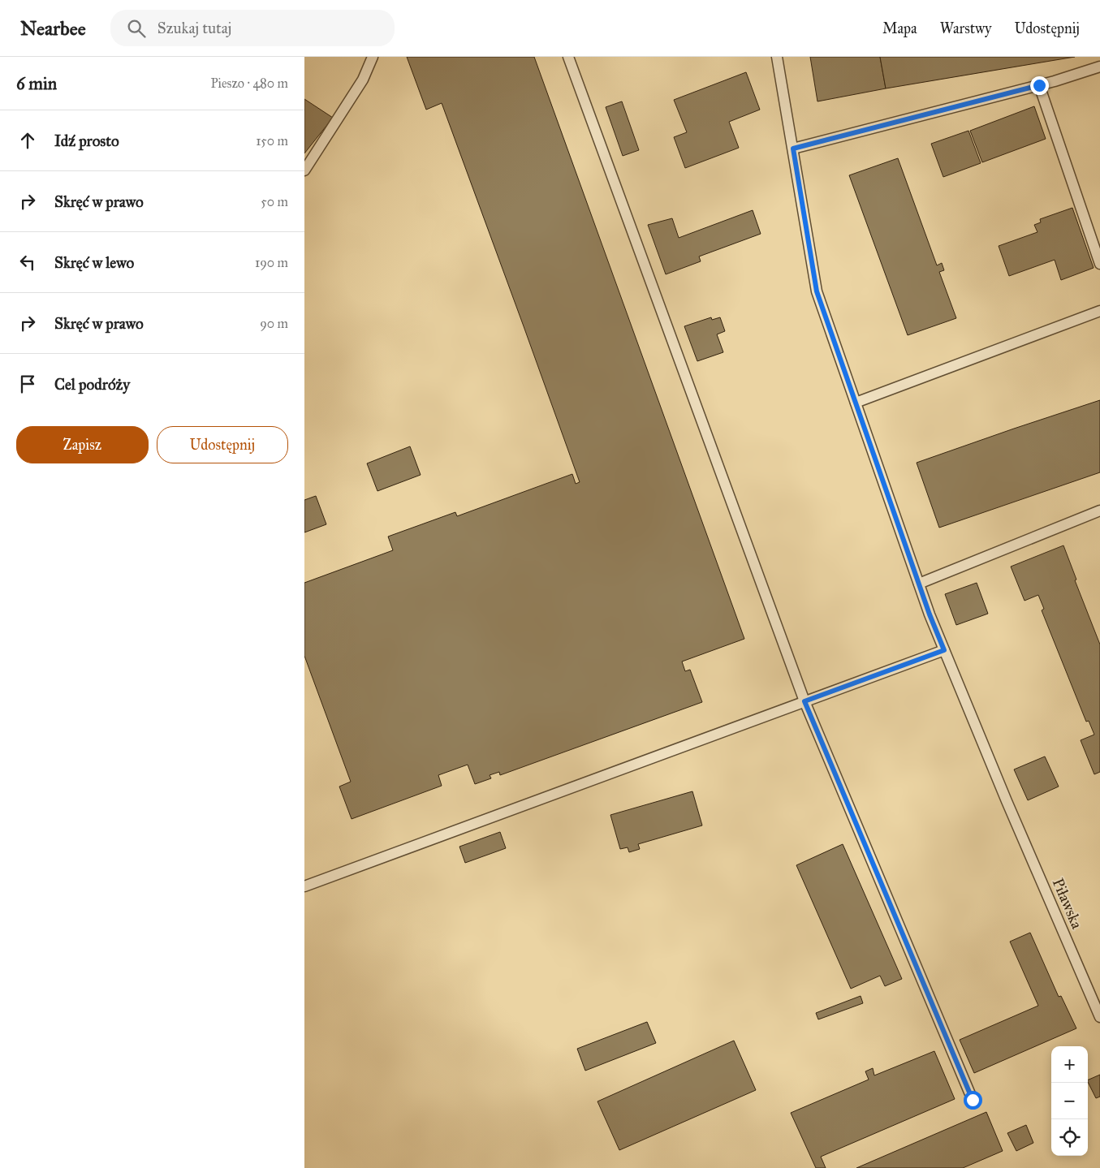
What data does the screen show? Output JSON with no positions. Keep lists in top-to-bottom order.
{
  "streets": {
    "lane": ["Piławska"]
  },
  "page": {
    "header": "Nearbee",
    "search": "Szukaj tutaj",
    "nav": ["Mapa", "Warstwy", "Udostępnij"],
    "heading": ["6 min", "Pieszo · 480 m"],
    "list": [
      ["Idź prosto", "150 m"],
      ["Skręć w prawo", "50 m"],
      ["Skręć w lewo", "190 m"],
      ["Skręć w prawo", "90 m"],
      "Cel podróży"
    ],
    "buttons": ["Zapisz", "Udostępnij"],
    "map_buttons": ["+", "−"]
  }
}
